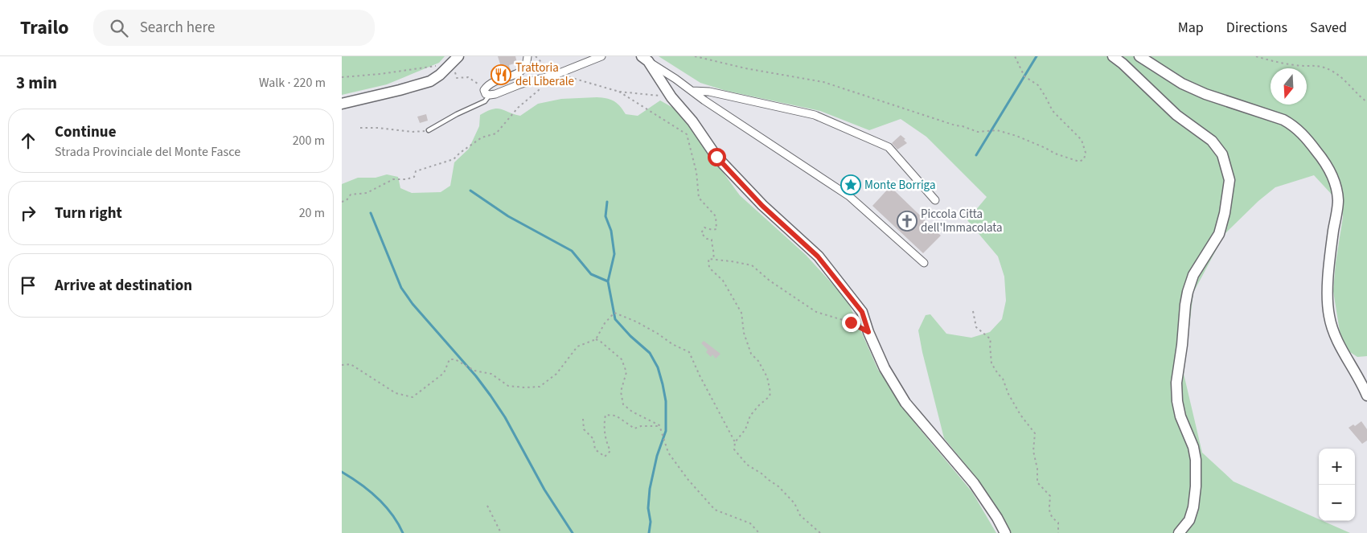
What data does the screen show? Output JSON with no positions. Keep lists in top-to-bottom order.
{
  "places": {
    "restaurant": ["Trattoria del Liberale"],
    "place": ["Monte Borriga"],
    "church": ["Piccola Citta dell'Immacolata"]
  },
  "north": "bottom",
  "page": {
    "header": "Trailo",
    "search": "Search here",
    "nav": ["Map", "Directions", "Saved"],
    "heading": ["3 min", "Walk · 220 m"],
    "list": [
      ["Continue", "Strada Provinciale del Monte Fasce", "200 m"],
      ["Turn right", "20 m"],
      "Arrive at destination"
    ],
    "map_buttons": ["+", "−"]
  }
}
